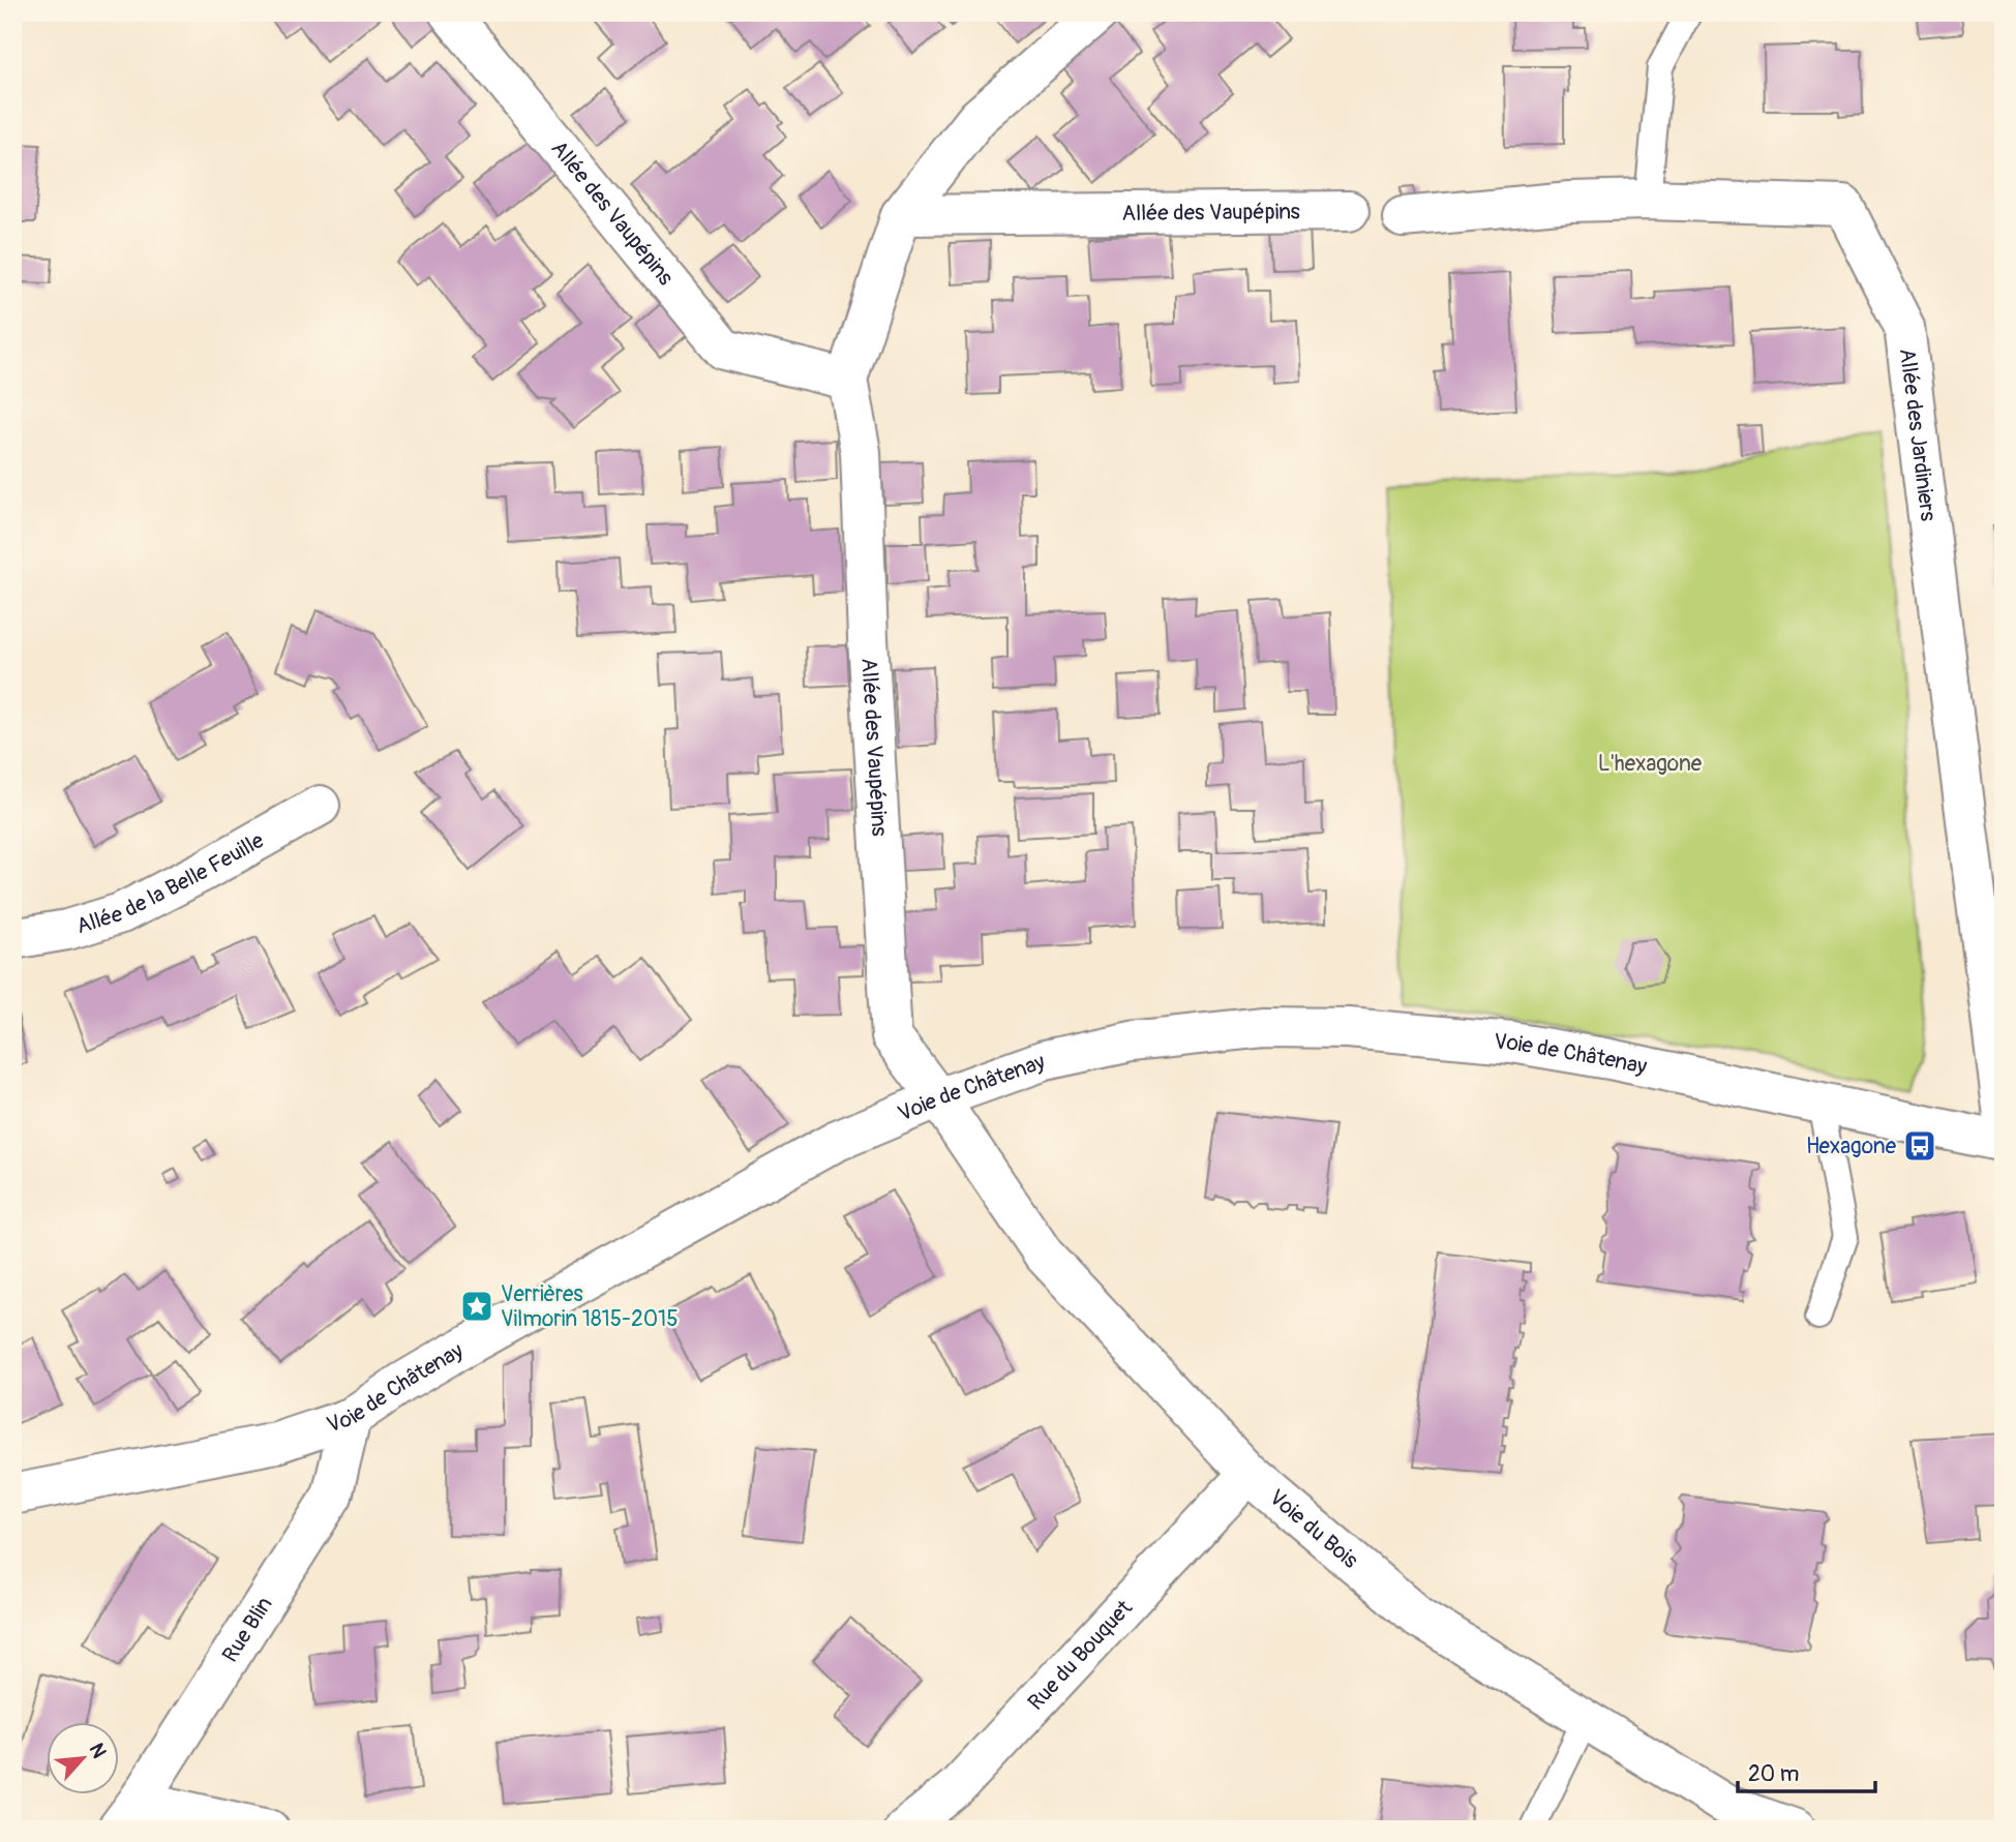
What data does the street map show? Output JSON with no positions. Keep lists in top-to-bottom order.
{
  "streets": {
    "street": [
      "Allée des Vaupépins",
      "Allée des Jardiniers",
      "Allée de la Belle Feuille",
      "Voie de Châtenay",
      "Voie du Bois",
      "Rue Blin",
      "Rue du Bouquet"
    ]
  },
  "crossings": [
    ["Allée des Vaupépins", "Voie de Châtenay"],
    ["Allée des Vaupépins", "Voie du Bois"],
    ["Voie de Châtenay", "Voie du Bois"],
    ["Voie de Châtenay", "Rue Blin"],
    ["Voie du Bois", "Rue du Bouquet"]
  ],
  "parks": ["L'hexagone"],
  "places": {
    "bus stop": ["Hexagone"],
    "place": ["Verrières Vilmorin 1815-2015"]
  },
  "scale_bar": "20 m",
  "north": "top right"
}
